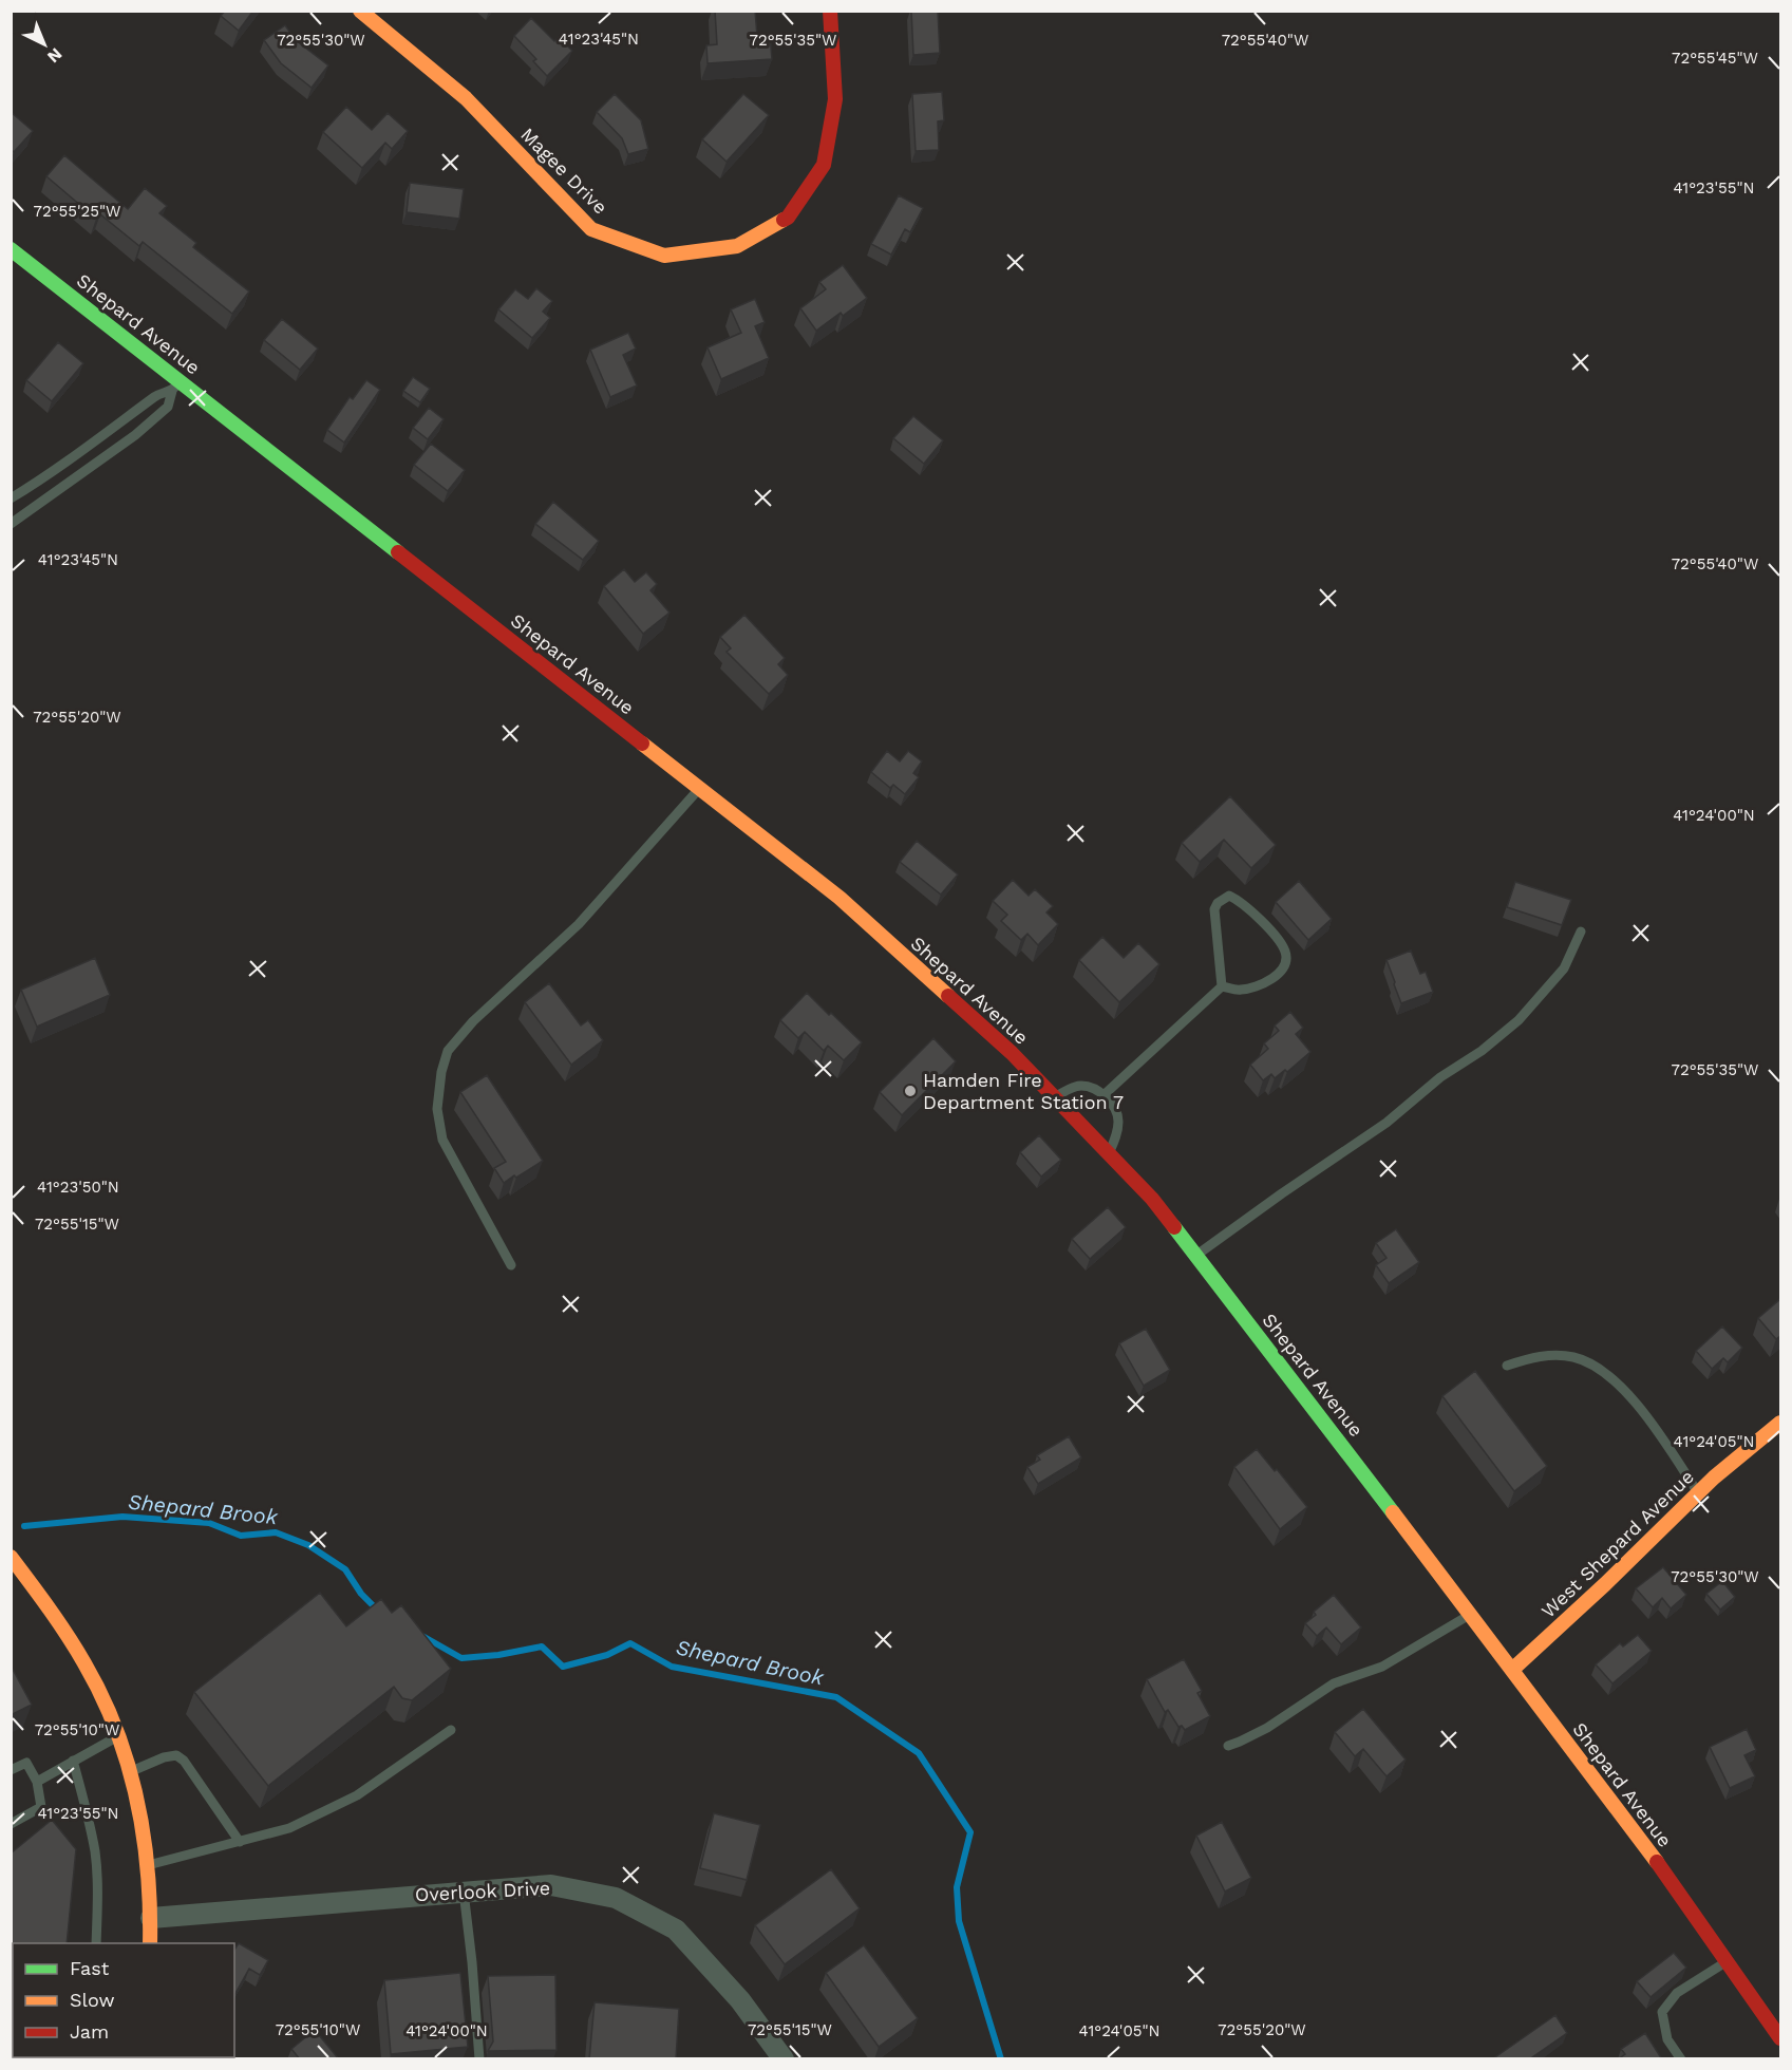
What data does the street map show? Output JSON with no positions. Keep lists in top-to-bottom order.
{
  "streets": {
    "main road": ["Magee Drive", "Shepard Avenue", "West Shepard Avenue"],
    "street": ["Overlook Drive"]
  },
  "crossings": [
    ["Shepard Avenue", "West Shepard Avenue"]
  ],
  "water": ["Shepard Brook"],
  "places": ["Hamden Fire Department Station 7"],
  "legend": ["Fast", "Slow", "Jam"],
  "north": "bottom right",
  "coordinates": [
    "41°23'45\"N",
    "72°55'30\"W",
    "72°55'35\"W",
    "72°55'40\"W",
    "72°55'45\"W",
    "41°23'55\"N",
    "72°55'25\"W",
    "72°55'20\"W",
    "41°24'00\"N",
    "41°23'50\"N",
    "72°55'15\"W",
    "41°24'05\"N",
    "72°55'10\"W"
  ]
}
